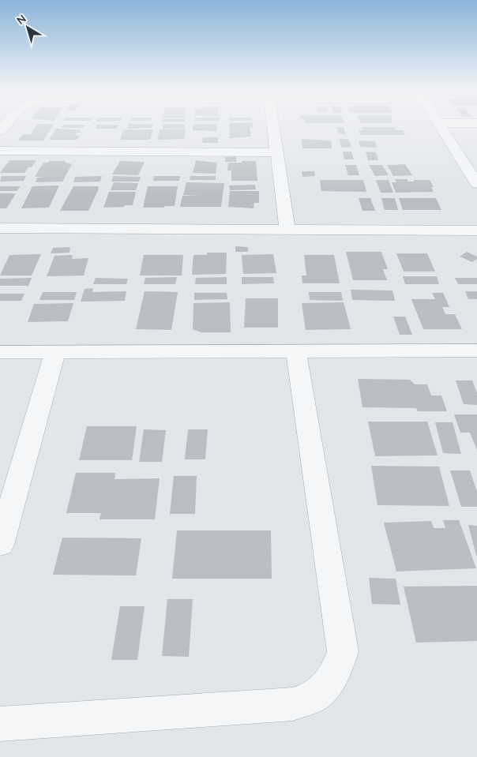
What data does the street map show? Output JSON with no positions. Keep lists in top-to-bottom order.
{
  "north": "top left"
}
